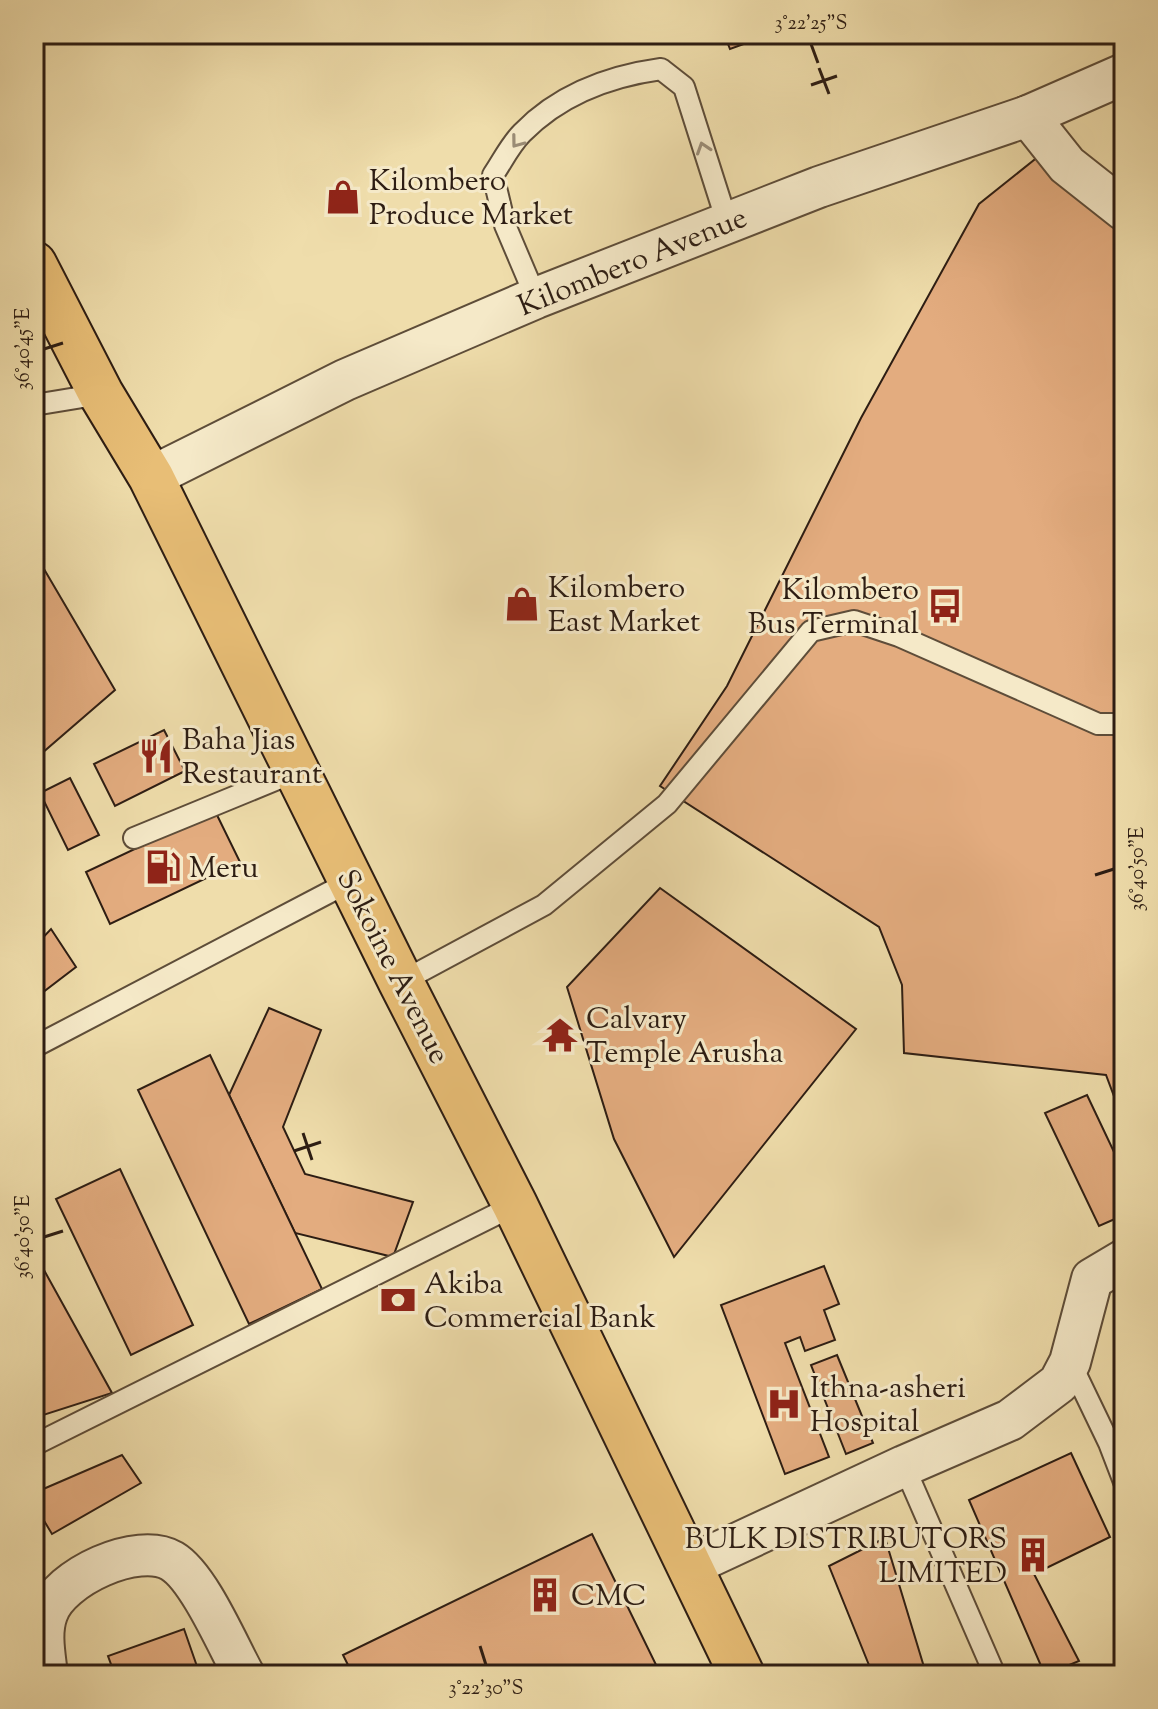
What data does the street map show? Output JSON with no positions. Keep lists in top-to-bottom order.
{
  "streets": {
    "main road": ["Sokoine Avenue"],
    "street": ["Kilombero Avenue"]
  },
  "crossings": [
    ["Kilombero Avenue", "Sokoine Avenue"]
  ],
  "places": {
    "shop": ["Kilombero Produce Market", "Kilombero East Market"],
    "bus stop": ["Kilombero Bus Terminal"],
    "restaurant": ["Baha Jias Restaurant"],
    "fuel station": ["Meru"],
    "temple": ["Calvary Temple Arusha"],
    "bank": ["Akiba Commercial Bank"],
    "hospital": ["Ithna-asheri Hospital"],
    "building": ["BULK DISTRIBUTORS LIMITED", "CMC"]
  },
  "coordinates": [
    "3°22'25\"S",
    "36°40'45\"E",
    "36°40'50\"E",
    "3°22'30\"S"
  ]
}
